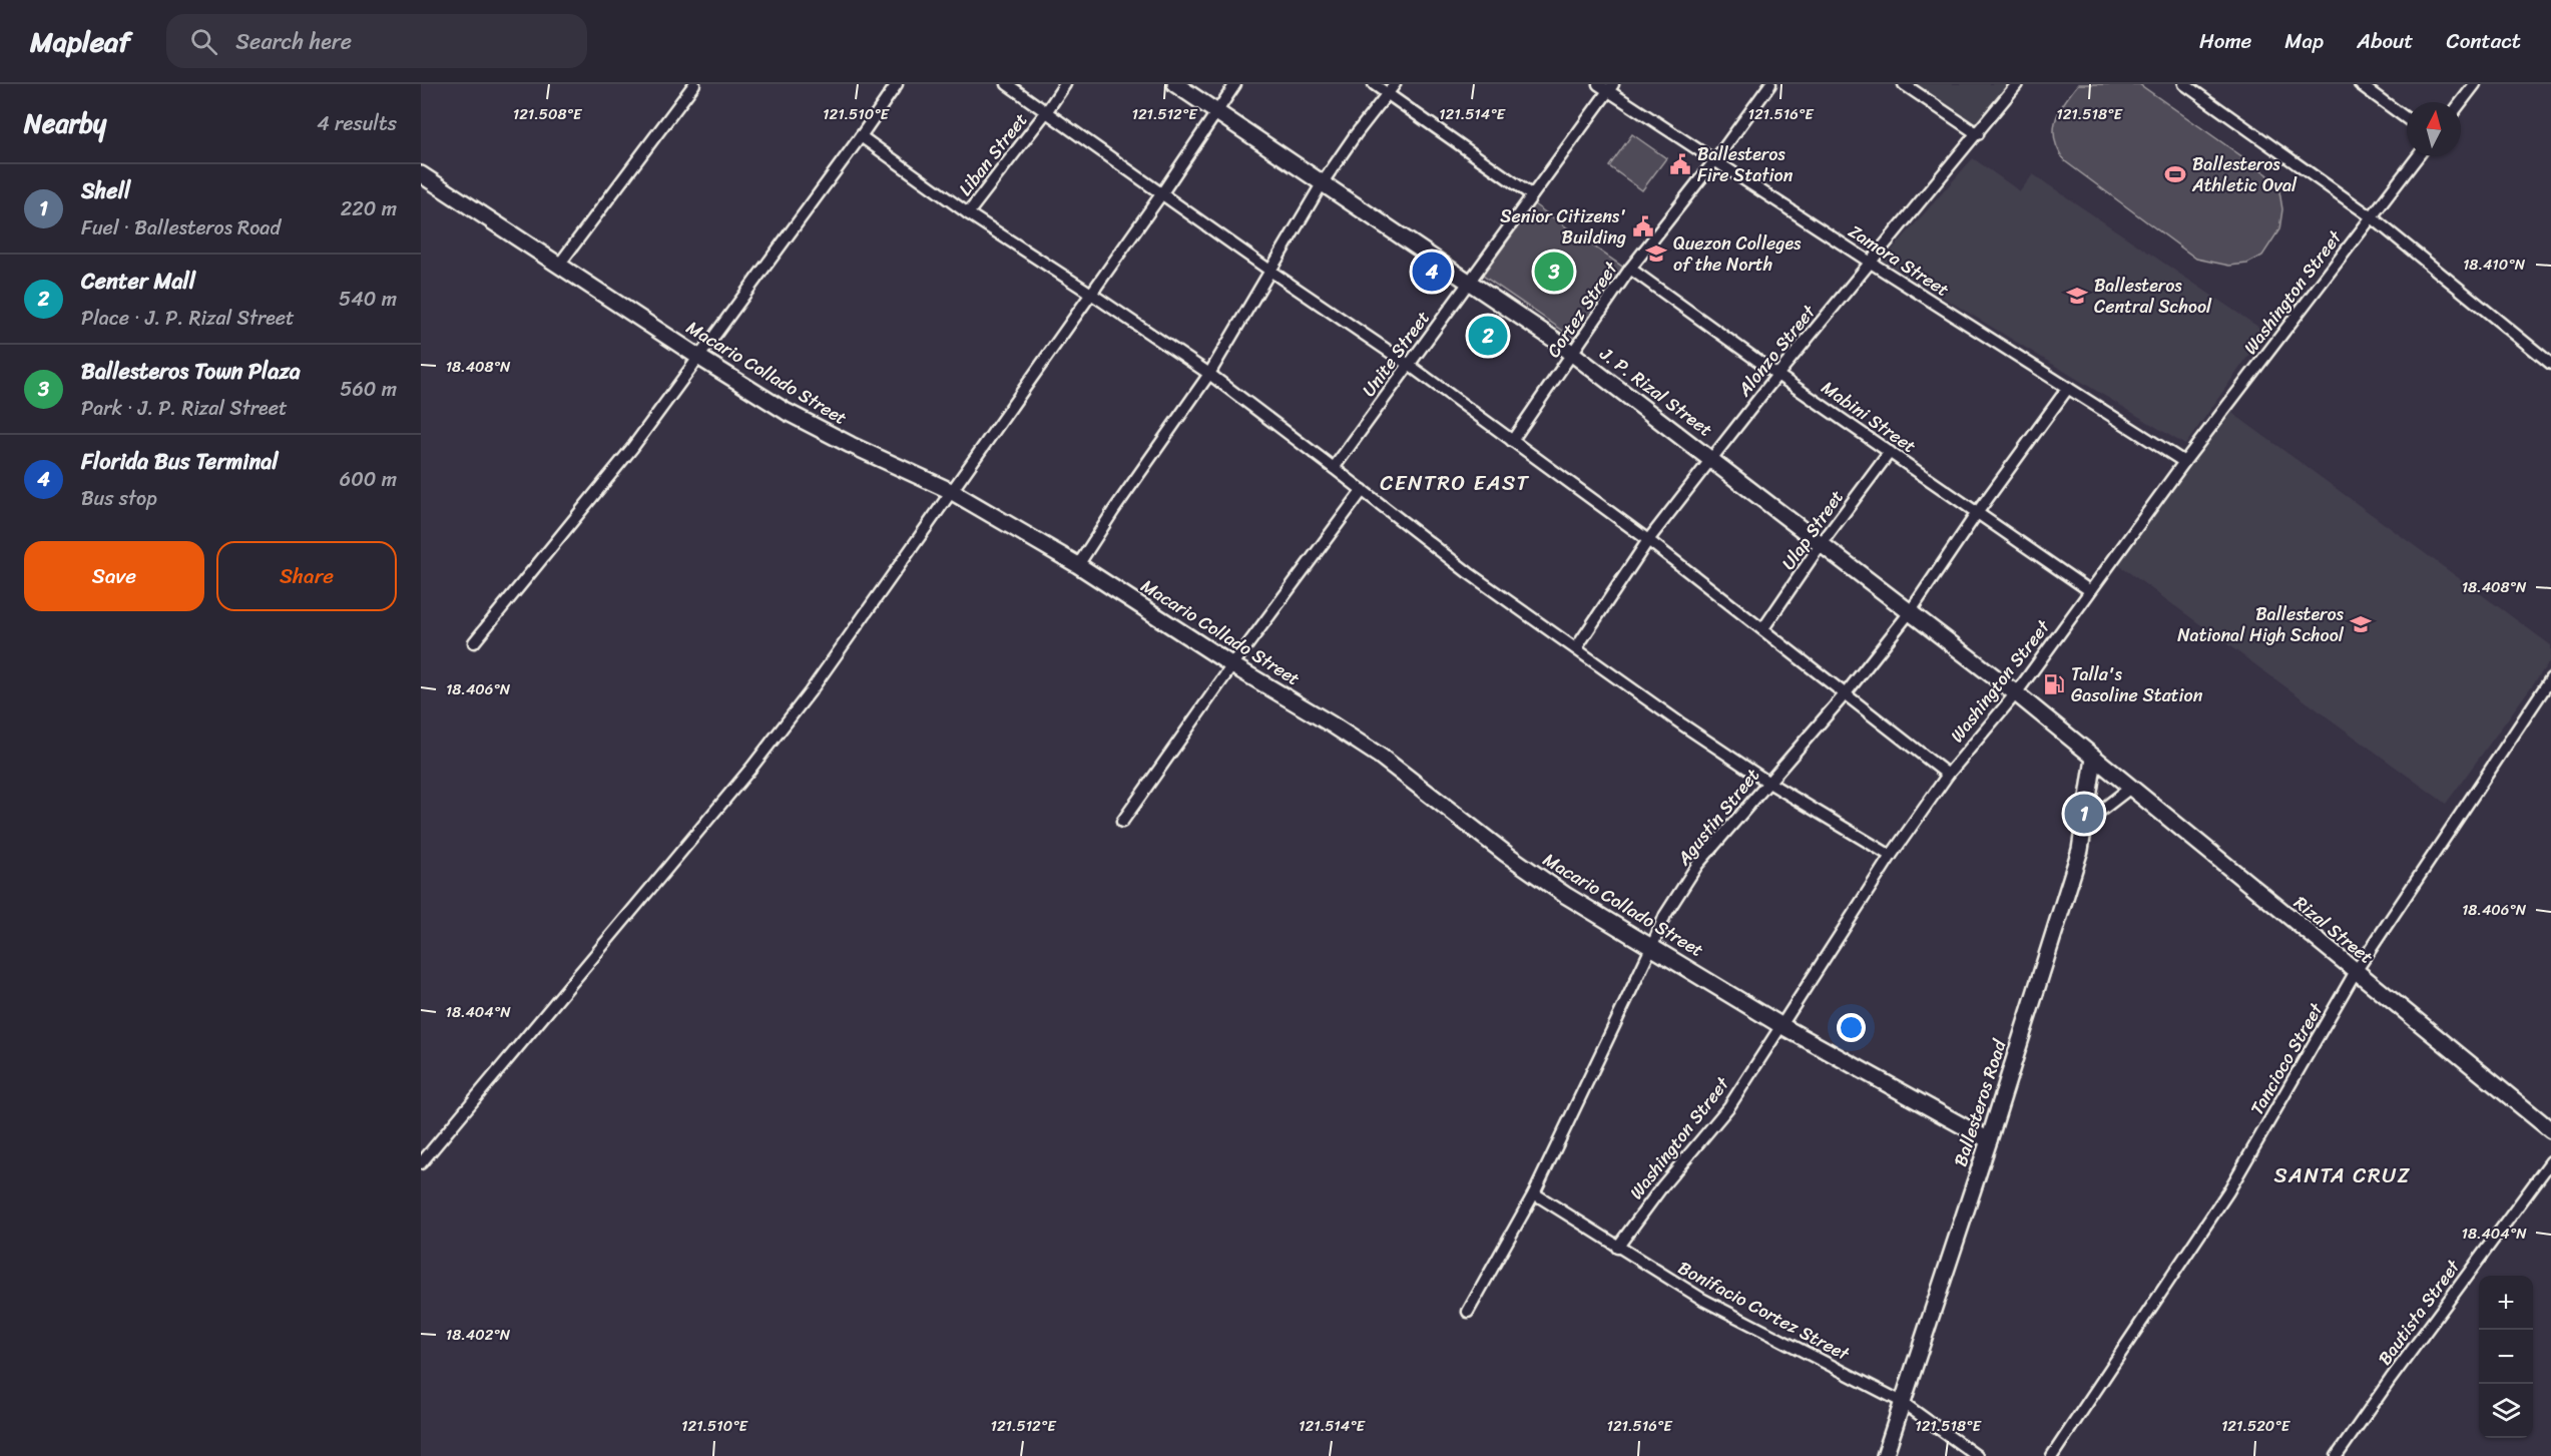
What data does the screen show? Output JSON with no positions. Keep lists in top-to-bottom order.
{
  "streets": {
    "street": [
      "Liban Street",
      "Zamora Street",
      "Washington Street",
      "Cortez Street",
      "Alonzo Street",
      "Unite Street",
      "Macario Collado Street",
      "J. P. Rizal Street",
      "Mabini Street",
      "Ulap Street",
      "Agustin Street",
      "Rizal Street",
      "Tancioco Street",
      "Ballesteros Road",
      "Bonifacio Cortez Street",
      "Bautista Street"
    ]
  },
  "crossings": [
    ["Zamora Street", "Washington Street"],
    ["Zamora Street", "Cortez Street"],
    ["Zamora Street", "Alonzo Street"],
    ["Zamora Street", "Unite Street"],
    ["Zamora Street", "Agustin Street"],
    ["Washington Street", "Macario Collado Street"],
    ["Washington Street", "J. P. Rizal Street"],
    ["Washington Street", "Mabini Street"],
    ["Washington Street", "Bonifacio Cortez Street"],
    ["Cortez Street", "J. P. Rizal Street"],
    ["Cortez Street", "Mabini Street"],
    ["Alonzo Street", "J. P. Rizal Street"],
    ["Alonzo Street", "Mabini Street"],
    ["Unite Street", "J. P. Rizal Street"],
    ["Macario Collado Street", "Agustin Street"],
    ["Macario Collado Street", "Ballesteros Road"],
    ["J. P. Rizal Street", "Ulap Street"],
    ["J. P. Rizal Street", "Agustin Street"],
    ["J. P. Rizal Street", "Rizal Street"],
    ["J. P. Rizal Street", "Ballesteros Road"],
    ["Mabini Street", "Ulap Street"],
    ["Mabini Street", "Agustin Street"],
    ["Agustin Street", "Bonifacio Cortez Street"],
    ["Rizal Street", "Tancioco Street"],
    ["Rizal Street", "Ballesteros Road"],
    ["Ballesteros Road", "Bonifacio Cortez Street"]
  ],
  "districts": ["CENTRO EAST", "SANTA CRUZ"],
  "places": {
    "public building": ["Ballesteros Fire Station", "Senior Citizens' Building"],
    "sports": ["Ballesteros Athletic Oval"],
    "school or university": ["Quezon Colleges of the North", "Ballesteros Central School", "Ballesteros National High School"],
    "fuel station": ["Talla's Gasoline Station"]
  },
  "north": "top",
  "page": {
    "header": "Mapleaf",
    "search": "Search here",
    "nav": [
      "Home",
      "Map",
      "About",
      "Contact"
    ],
    "heading": ["Nearby", "4 results"],
    "list": [
      {
        "mark": "1",
        "name": "Shell",
        "note": "Fuel · Ballesteros Road",
        "value": "220 m"
      },
      {
        "mark": "2",
        "name": "Center Mall",
        "note": "Place · J. P. Rizal Street",
        "value": "540 m"
      },
      {
        "mark": "3",
        "name": "Ballesteros Town Plaza",
        "note": "Park · J. P. Rizal Street",
        "value": "560 m"
      },
      {
        "mark": "4",
        "name": "Florida Bus Terminal",
        "note": "Bus stop",
        "value": "600 m"
      }
    ],
    "pins": [
      "3",
      "4",
      "2",
      "1"
    ],
    "buttons": ["Save", "Share"],
    "map_buttons": ["+", "−"]
  },
  "coordinates": [
    "121.508°E",
    "121.510°E",
    "121.512°E",
    "121.514°E",
    "121.516°E",
    "121.518°E",
    "18.410°N",
    "18.408°N",
    "18.406°N",
    "18.404°N",
    "18.402°N",
    "121.520°E"
  ]
}
